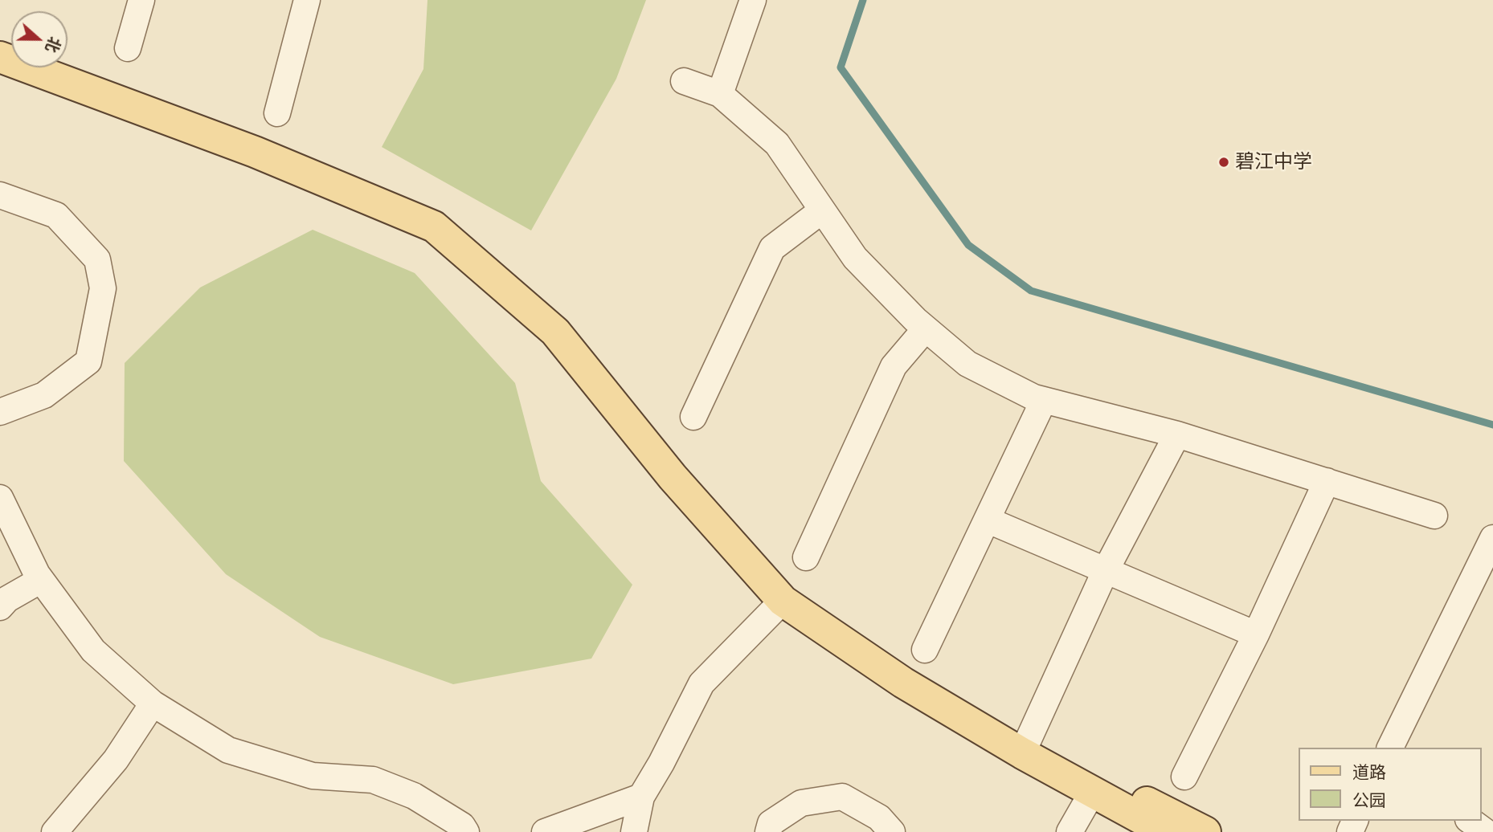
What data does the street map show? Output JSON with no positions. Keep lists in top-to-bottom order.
{
  "places": ["碧江中学"],
  "legend": ["道路", "公园"],
  "north": "right"
}
